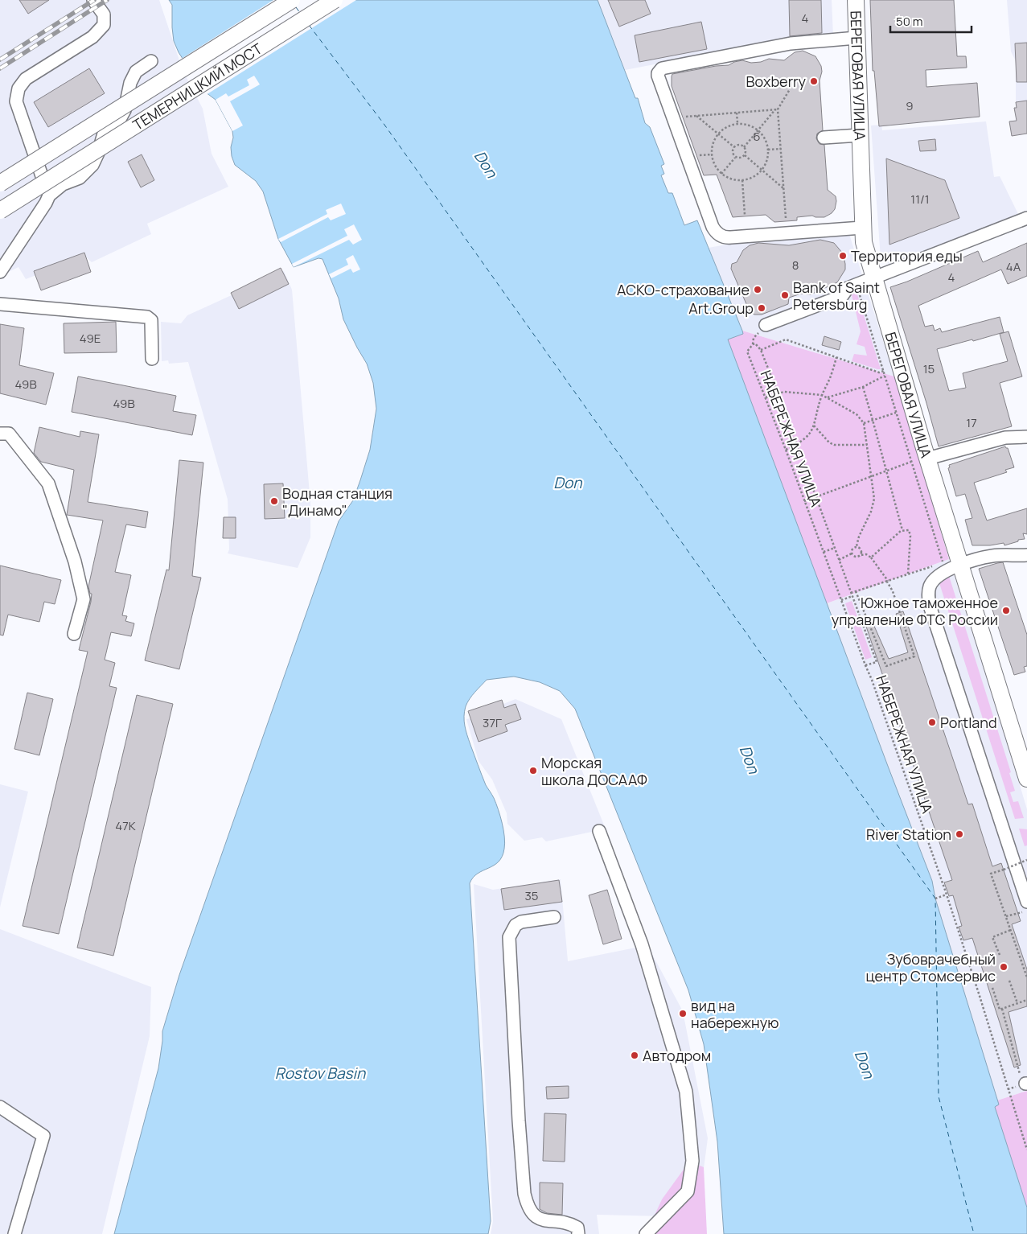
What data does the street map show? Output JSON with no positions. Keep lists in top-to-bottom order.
{
  "streets": {
    "main road": ["БЕРЕГОВАЯ УЛИЦА", "ТЕМЕРНИЦКИЙ МОСТ"],
    "path": ["НАБЕРЕЖНАЯ УЛИЦА"]
  },
  "water": ["Don", "Rostov Basin"],
  "places": [
    "Boxberry",
    "Территория еды",
    "АСКО-страхование",
    "Bank of Saint Petersburg",
    "Art.Group",
    "Водная станция \"Динамо\"",
    "Южное таможенное управление ФТС России",
    "Portland",
    "Морская школа ДОСААФ",
    "River Station",
    "Зубоврачебный центр Стомсервис",
    "вид на набережную",
    "Автодром"
  ],
  "house_numbers": [
    "4",
    "9",
    "6",
    "11/1",
    "8",
    "4А",
    "4",
    "49Е",
    "15",
    "49В",
    "49В",
    "17",
    "37Г",
    "47К",
    "35"
  ],
  "scale_bar": "50 m"
}
